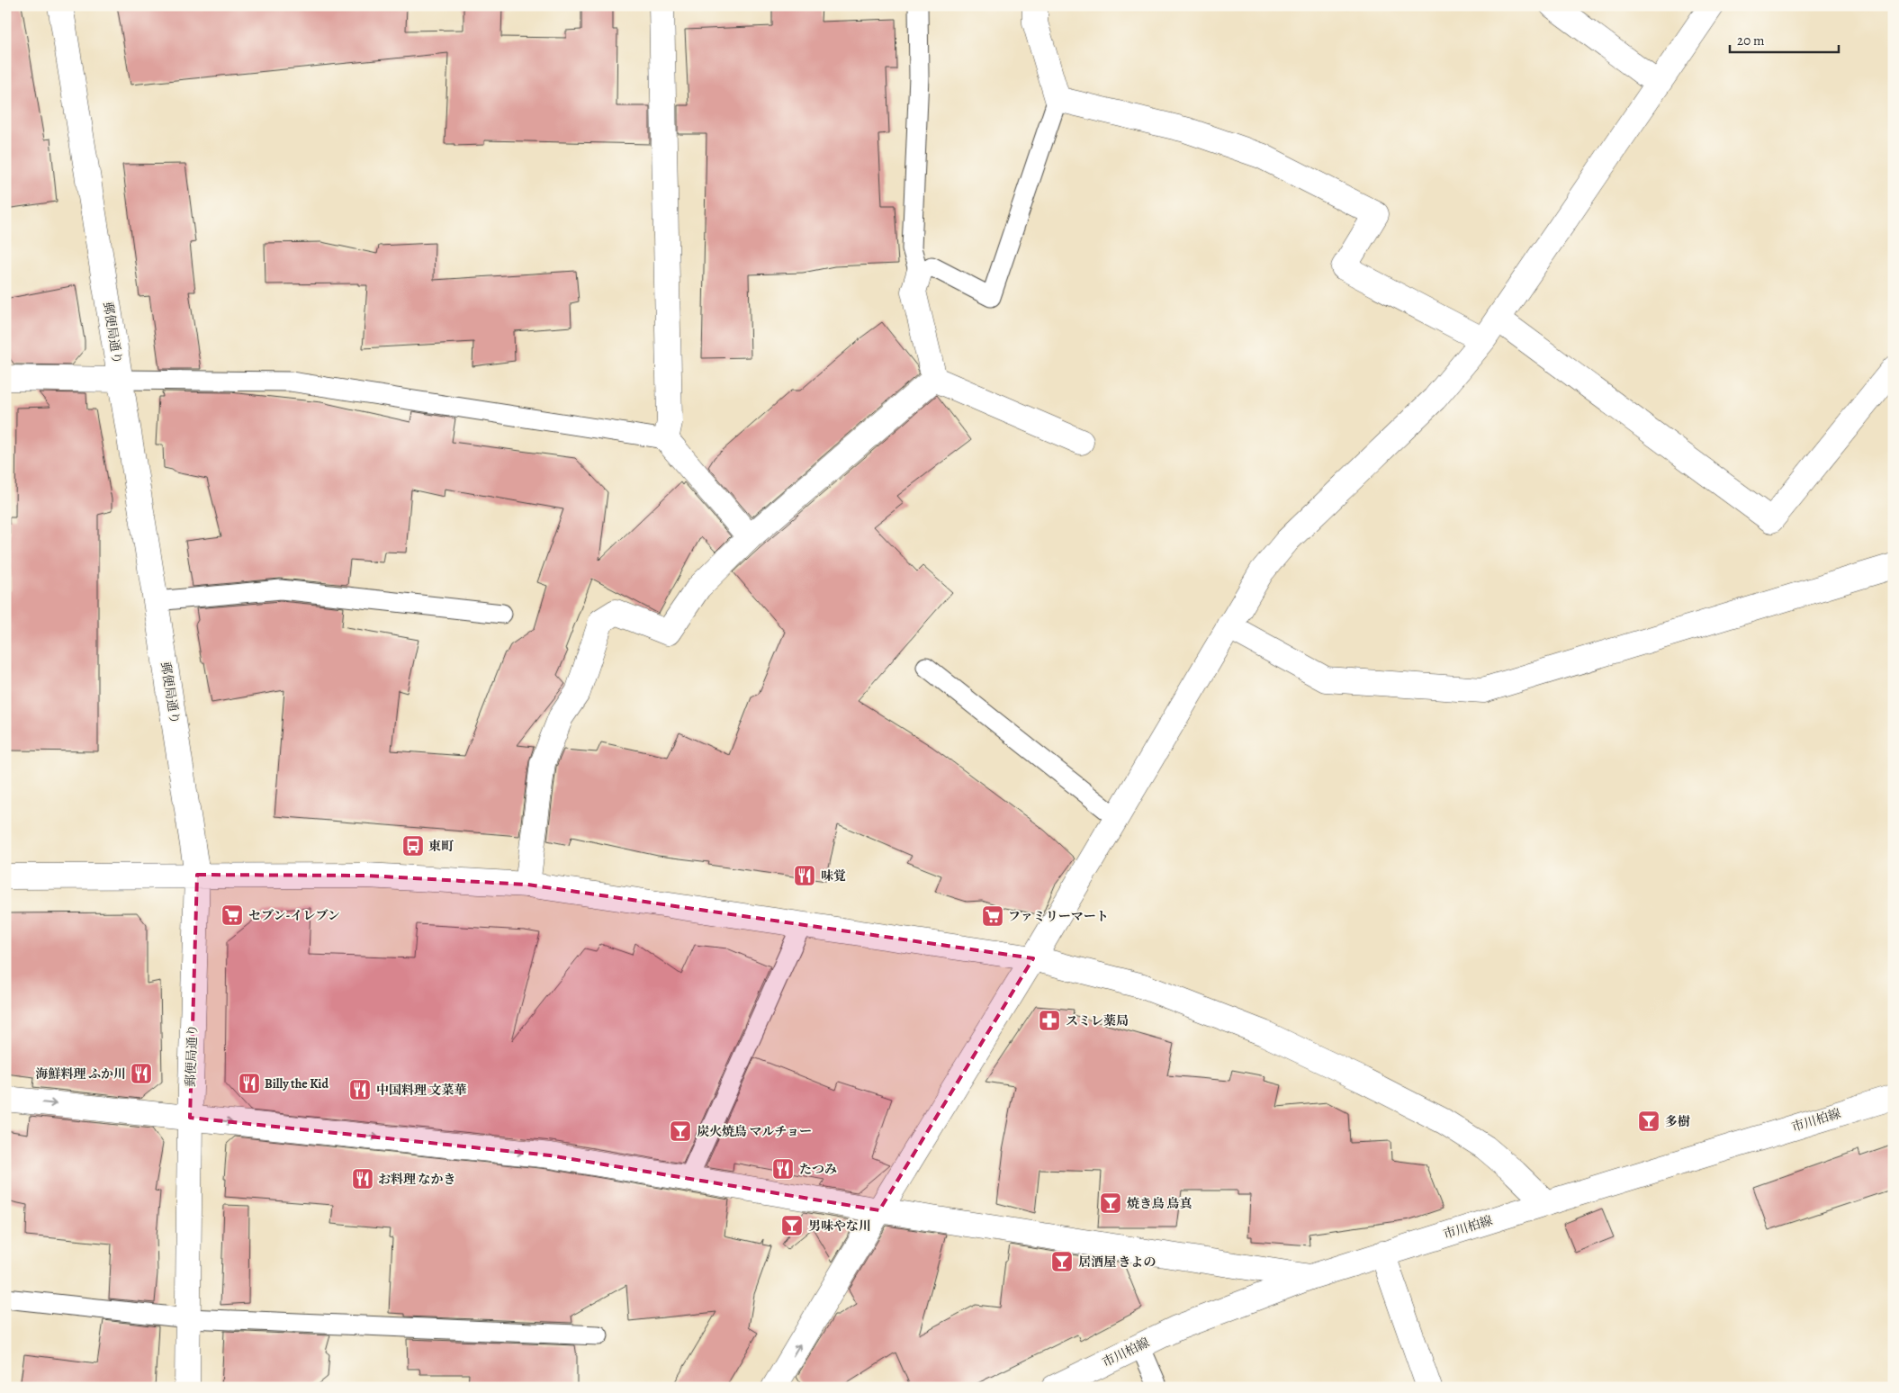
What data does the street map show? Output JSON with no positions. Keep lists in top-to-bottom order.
{
  "streets": {
    "street": ["郵便局通り", "市川柏線"]
  },
  "places": {
    "bus stop": ["東町"],
    "restaurant": [
      "味覚",
      "海鮮料理 ふか川",
      "Billy the Kid",
      "中国料理 文菜華",
      "たつみ",
      "お料理 なかき"
    ],
    "supermarket": ["セブン-イレブン", "ファミリーマート"],
    "pharmacy": ["スミレ薬局"],
    "bar": [
      "多樹",
      "炭火焼鳥 マルチョー",
      "焼き鳥 鳥真",
      "男味やな川",
      "居酒屋 きよの"
    ]
  },
  "scale_bar": "20 m"
}
